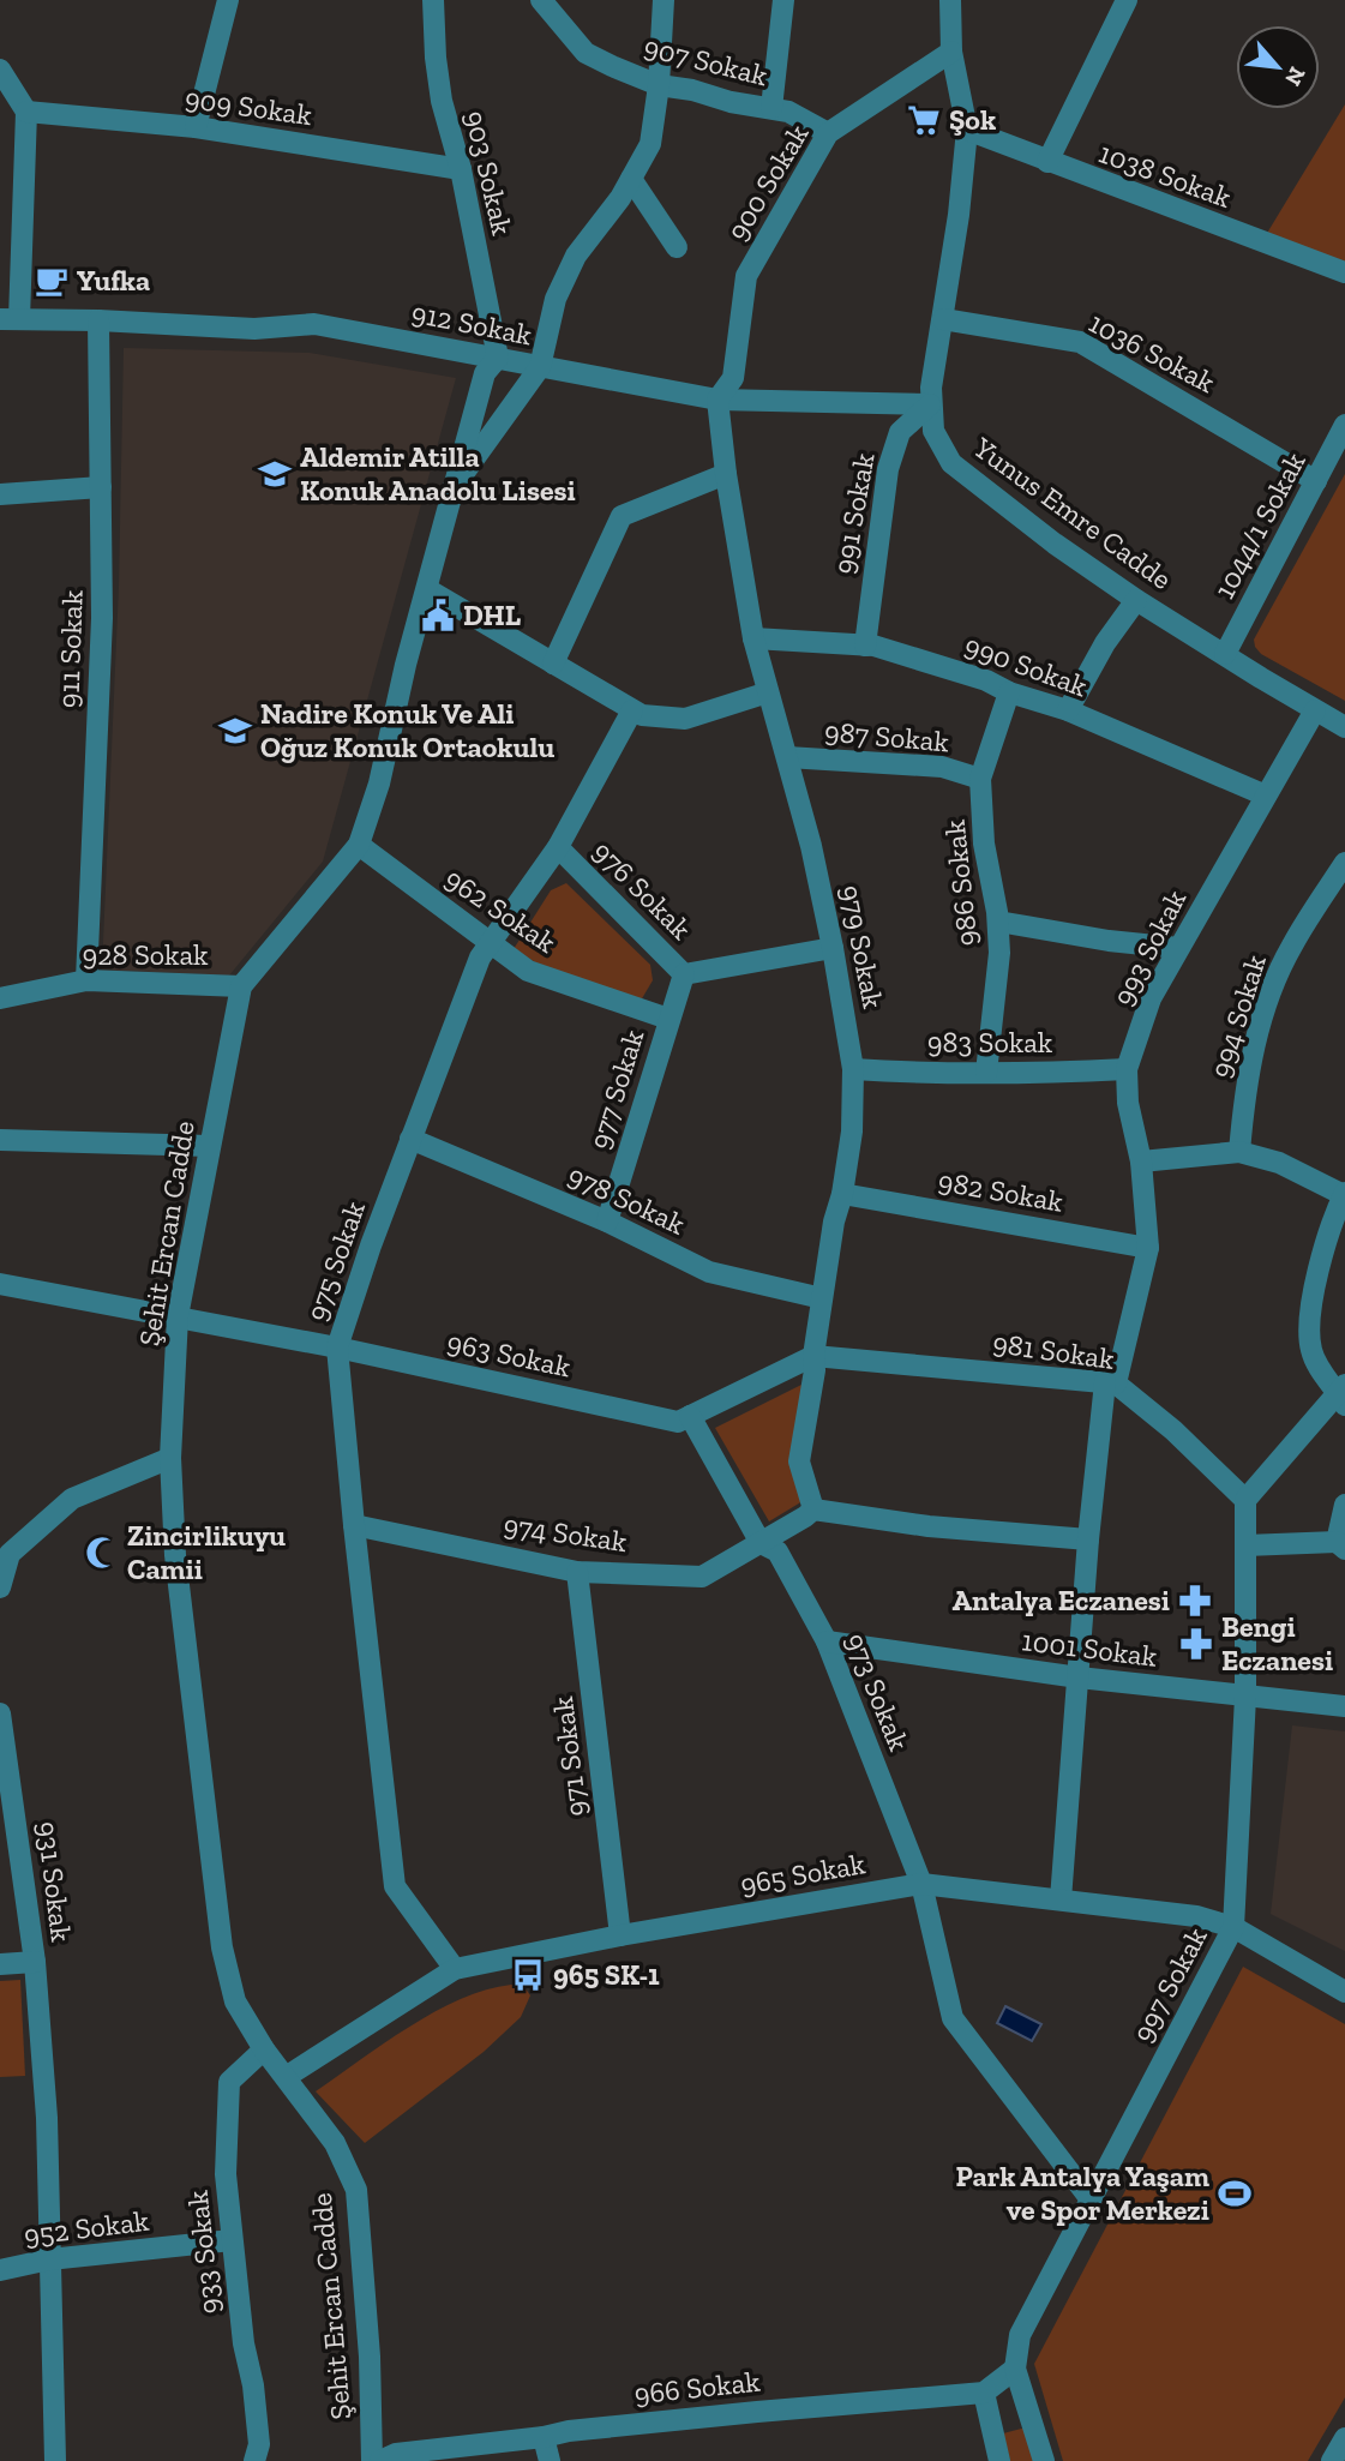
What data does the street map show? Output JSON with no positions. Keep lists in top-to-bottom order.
{
  "streets": {
    "street": [
      "907 Sokak",
      "909 Sokak",
      "903 Sokak",
      "1038 Sokak",
      "900 Sokak",
      "912 Sokak",
      "1036 Sokak",
      "991 Sokak",
      "Yunus Emre Cadde",
      "1044/1 Sokak",
      "911 Sokak",
      "990 Sokak",
      "987 Sokak",
      "986 Sokak",
      "976 Sokak",
      "962 Sokak",
      "979 Sokak",
      "993 Sokak",
      "928 Sokak",
      "994 Sokak",
      "983 Sokak",
      "977 Sokak",
      "982 Sokak",
      "978 Sokak",
      "Şehit Ercan Cadde",
      "975 Sokak",
      "981 Sokak",
      "963 Sokak",
      "974 Sokak",
      "1001 Sokak",
      "973 Sokak",
      "971 Sokak",
      "965 Sokak",
      "931 Sokak",
      "997 Sokak",
      "952 Sokak",
      "933 Sokak",
      "966 Sokak"
    ]
  },
  "crossings": [
    ["907 Sokak", "900 Sokak"],
    ["907 Sokak", "Şehit Ercan Cadde"],
    ["909 Sokak", "903 Sokak"],
    ["903 Sokak", "912 Sokak"],
    ["903 Sokak", "Şehit Ercan Cadde"],
    ["1038 Sokak", "Yunus Emre Cadde"],
    ["900 Sokak", "912 Sokak"],
    ["900 Sokak", "Yunus Emre Cadde"],
    ["900 Sokak", "979 Sokak"],
    ["912 Sokak", "991 Sokak"],
    ["912 Sokak", "Yunus Emre Cadde"],
    ["912 Sokak", "911 Sokak"],
    ["912 Sokak", "979 Sokak"],
    ["912 Sokak", "Şehit Ercan Cadde"],
    ["1036 Sokak", "Yunus Emre Cadde"],
    ["1036 Sokak", "1044/1 Sokak"],
    ["991 Sokak", "Yunus Emre Cadde"],
    ["991 Sokak", "990 Sokak"],
    ["Yunus Emre Cadde", "1044/1 Sokak"],
    ["Yunus Emre Cadde", "993 Sokak"],
    ["911 Sokak", "928 Sokak"],
    ["990 Sokak", "986 Sokak"],
    ["990 Sokak", "979 Sokak"],
    ["990 Sokak", "993 Sokak"],
    ["987 Sokak", "986 Sokak"],
    ["987 Sokak", "979 Sokak"],
    ["986 Sokak", "983 Sokak"],
    ["976 Sokak", "979 Sokak"],
    ["976 Sokak", "977 Sokak"],
    ["976 Sokak", "975 Sokak"],
    ["962 Sokak", "977 Sokak"],
    ["962 Sokak", "Şehit Ercan Cadde"],
    ["962 Sokak", "975 Sokak"],
    ["979 Sokak", "983 Sokak"],
    ["979 Sokak", "982 Sokak"],
    ["979 Sokak", "978 Sokak"],
    ["979 Sokak", "981 Sokak"],
    ["979 Sokak", "963 Sokak"],
    ["979 Sokak", "974 Sokak"],
    ["993 Sokak", "983 Sokak"],
    ["993 Sokak", "982 Sokak"],
    ["993 Sokak", "981 Sokak"],
    ["993 Sokak", "1001 Sokak"],
    ["993 Sokak", "965 Sokak"],
    ["928 Sokak", "Şehit Ercan Cadde"],
    ["977 Sokak", "978 Sokak"],
    ["978 Sokak", "975 Sokak"],
    ["Şehit Ercan Cadde", "963 Sokak"],
    ["Şehit Ercan Cadde", "965 Sokak"],
    ["Şehit Ercan Cadde", "933 Sokak"],
    ["975 Sokak", "963 Sokak"],
    ["975 Sokak", "974 Sokak"],
    ["975 Sokak", "965 Sokak"],
    ["981 Sokak", "963 Sokak"],
    ["981 Sokak", "997 Sokak"],
    ["963 Sokak", "973 Sokak"],
    ["974 Sokak", "973 Sokak"],
    ["974 Sokak", "971 Sokak"],
    ["1001 Sokak", "973 Sokak"],
    ["1001 Sokak", "997 Sokak"],
    ["973 Sokak", "965 Sokak"],
    ["973 Sokak", "997 Sokak"],
    ["971 Sokak", "965 Sokak"],
    ["965 Sokak", "997 Sokak"],
    ["931 Sokak", "952 Sokak"],
    ["952 Sokak", "933 Sokak"]
  ],
  "places": {
    "supermarket": ["Şok"],
    "cafe": ["Yufka"],
    "school or university": ["Aldemir Atilla Konuk Anadolu Lisesi", "Nadire Konuk Ve Ali Oğuz Konuk Ortaokulu"],
    "public building": ["DHL"],
    "mosque": ["Zincirlikuyu Camii"],
    "pharmacy": ["Antalya Eczanesi", "Bengi Eczanesi"],
    "bus stop": ["965 SK-1"],
    "sports": ["Park Antalya Yaşam ve Spor Merkezi"]
  },
  "north": "bottom right"
}
